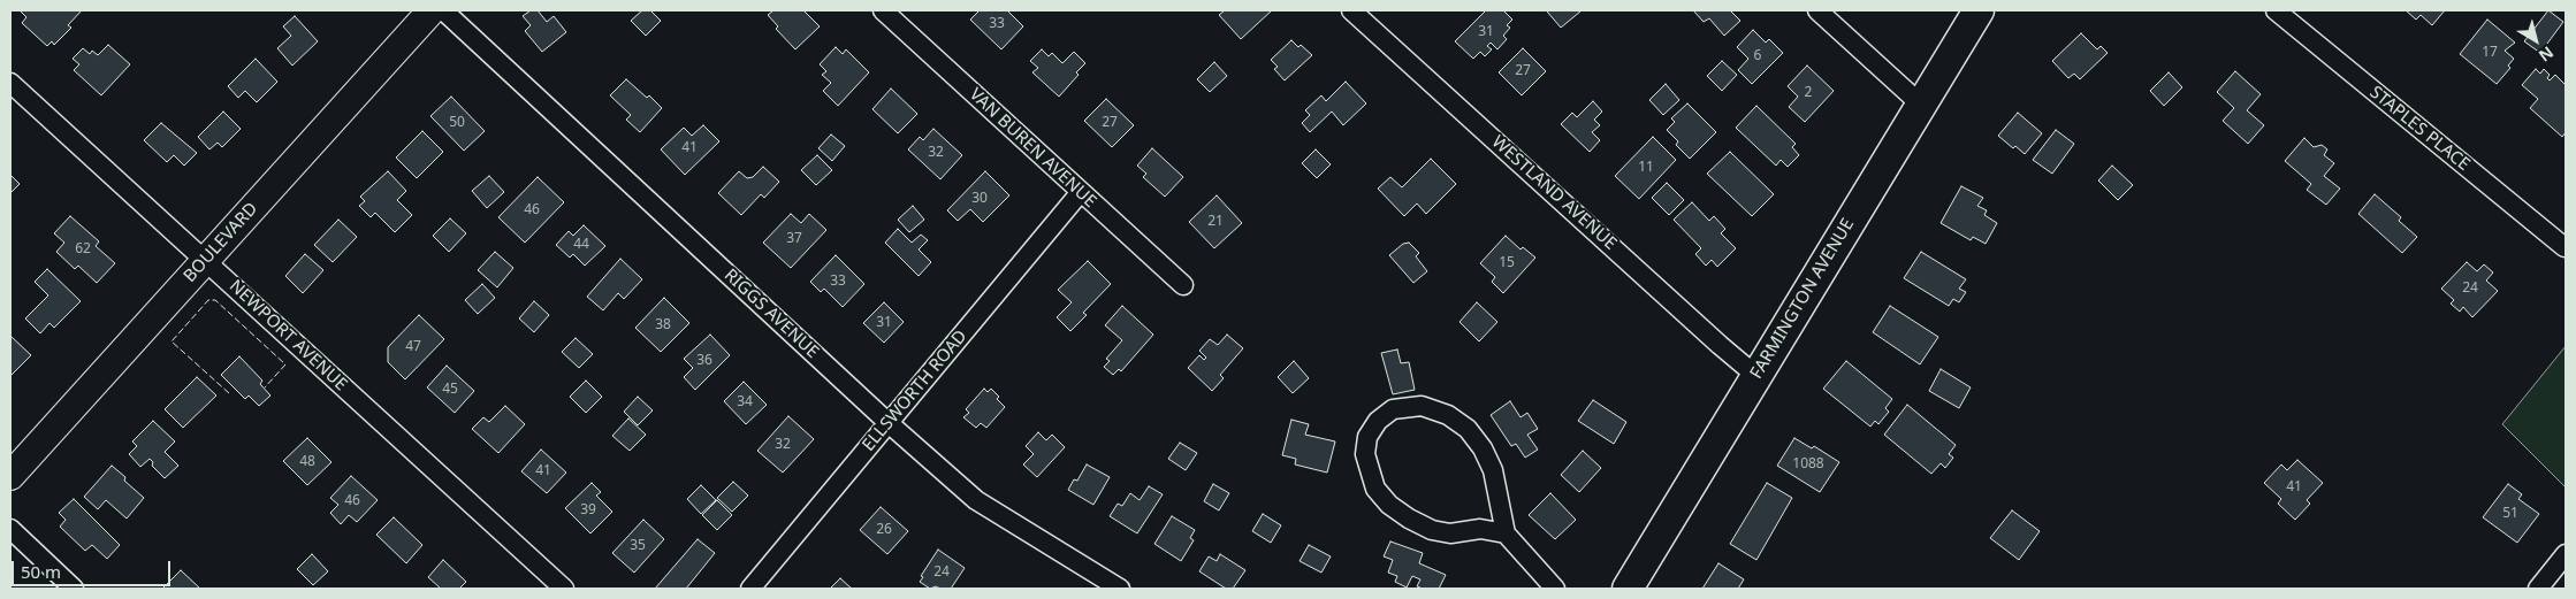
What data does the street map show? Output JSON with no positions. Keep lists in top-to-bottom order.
{
  "streets": {
    "main road": ["BOULEVARD", "FARMINGTON AVENUE"],
    "street": [
      "STAPLES PLACE",
      "VAN BUREN AVENUE",
      "WESTLAND AVENUE",
      "RIGGS AVENUE",
      "NEWPORT AVENUE",
      "ELLSWORTH ROAD"
    ]
  },
  "crossings": [
    ["VAN BUREN AVENUE", "ELLSWORTH ROAD"],
    ["WESTLAND AVENUE", "FARMINGTON AVENUE"],
    ["BOULEVARD", "RIGGS AVENUE"],
    ["BOULEVARD", "NEWPORT AVENUE"],
    ["RIGGS AVENUE", "ELLSWORTH ROAD"]
  ],
  "house_numbers": [
    "33",
    "31",
    "17",
    "6",
    "27",
    "2",
    "50",
    "27",
    "41",
    "32",
    "11",
    "30",
    "46",
    "21",
    "37",
    "44",
    "62",
    "15",
    "33",
    "24",
    "31",
    "38",
    "47",
    "36",
    "45",
    "34",
    "32",
    "48",
    "1088",
    "41",
    "41",
    "46",
    "39",
    "51",
    "26",
    "35",
    "24"
  ],
  "scale_bar": "50 m",
  "north": "bottom right"
}
